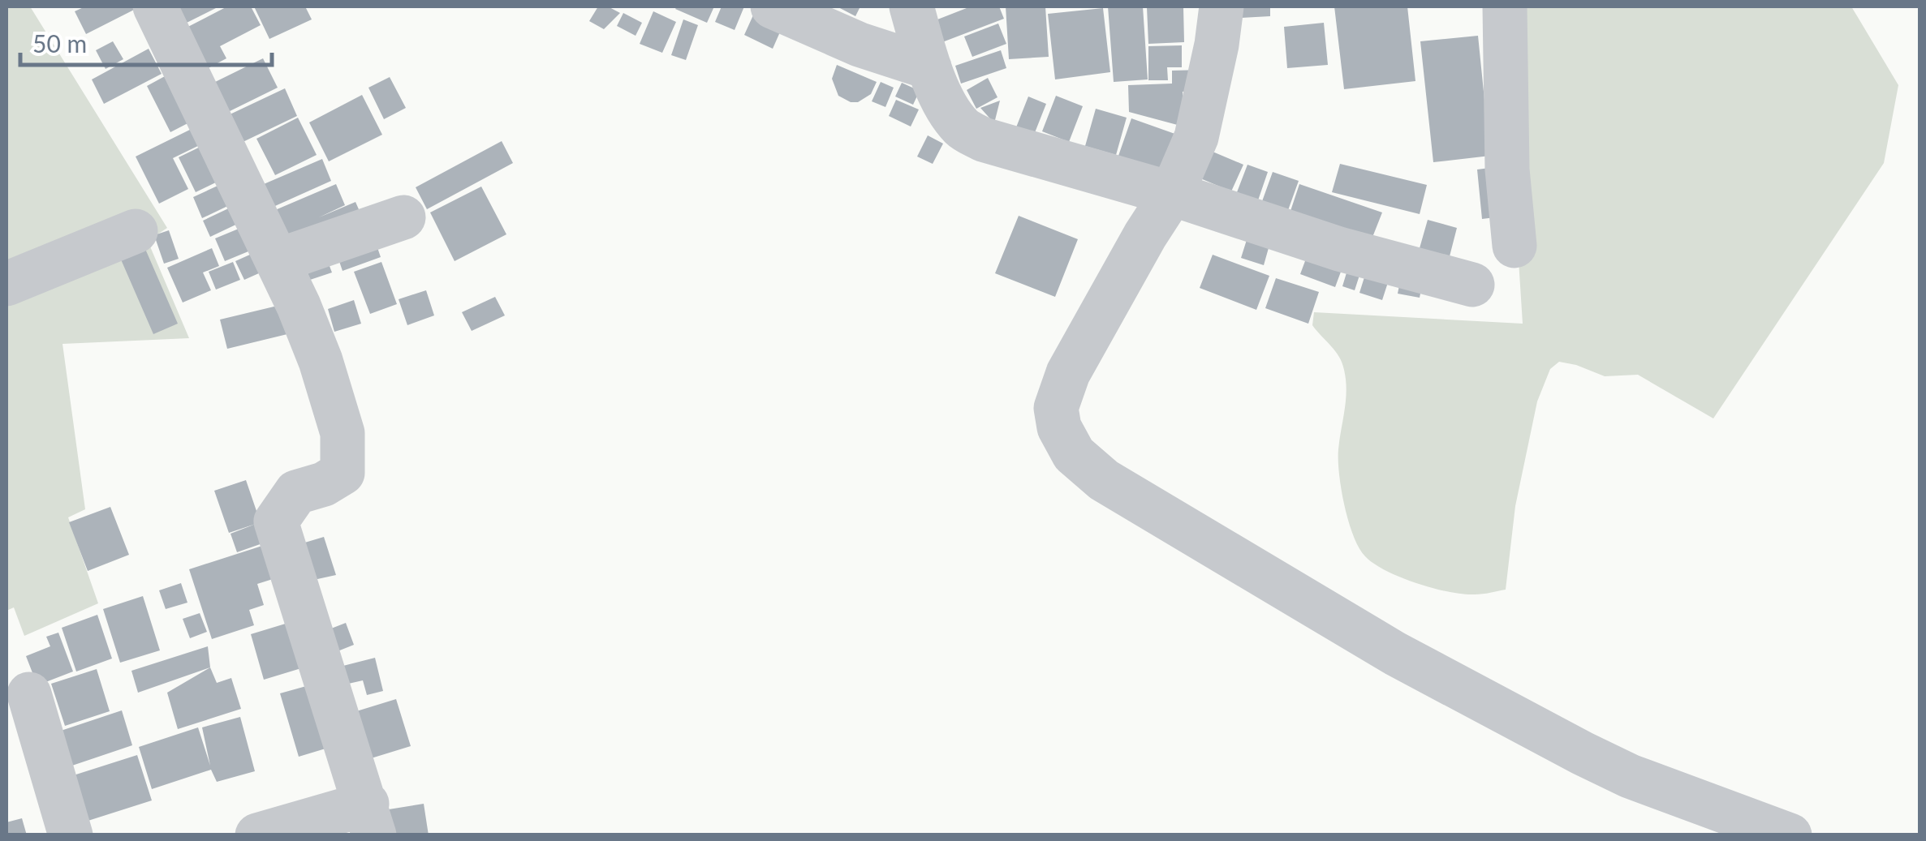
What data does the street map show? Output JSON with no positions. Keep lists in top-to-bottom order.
{
  "scale_bar": "50 m"
}
